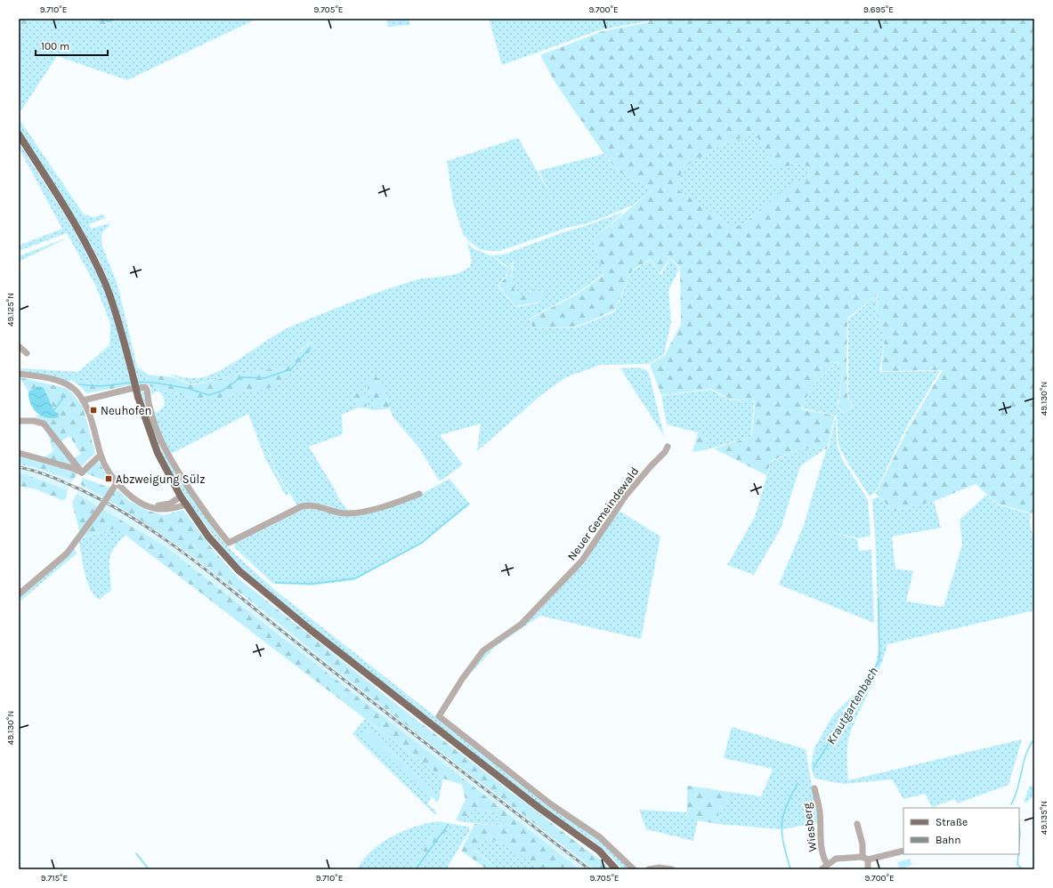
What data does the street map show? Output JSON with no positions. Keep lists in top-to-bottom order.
{
  "streets": {
    "street": ["Neuer Gemeindewald", "Wiesberg"]
  },
  "water": ["Krautgartenbach"],
  "places": {
    "transit": ["Neuhofen", "Abzweigung Sülz"]
  },
  "legend": ["Straße", "Bahn"],
  "scale_bar": "100 m",
  "coordinates": [
    "9.710°E",
    "9.705°E",
    "9.700°E",
    "9.695°E",
    "49.125°N",
    "49.130°N",
    "49.135°N",
    "9.715°E"
  ]
}
